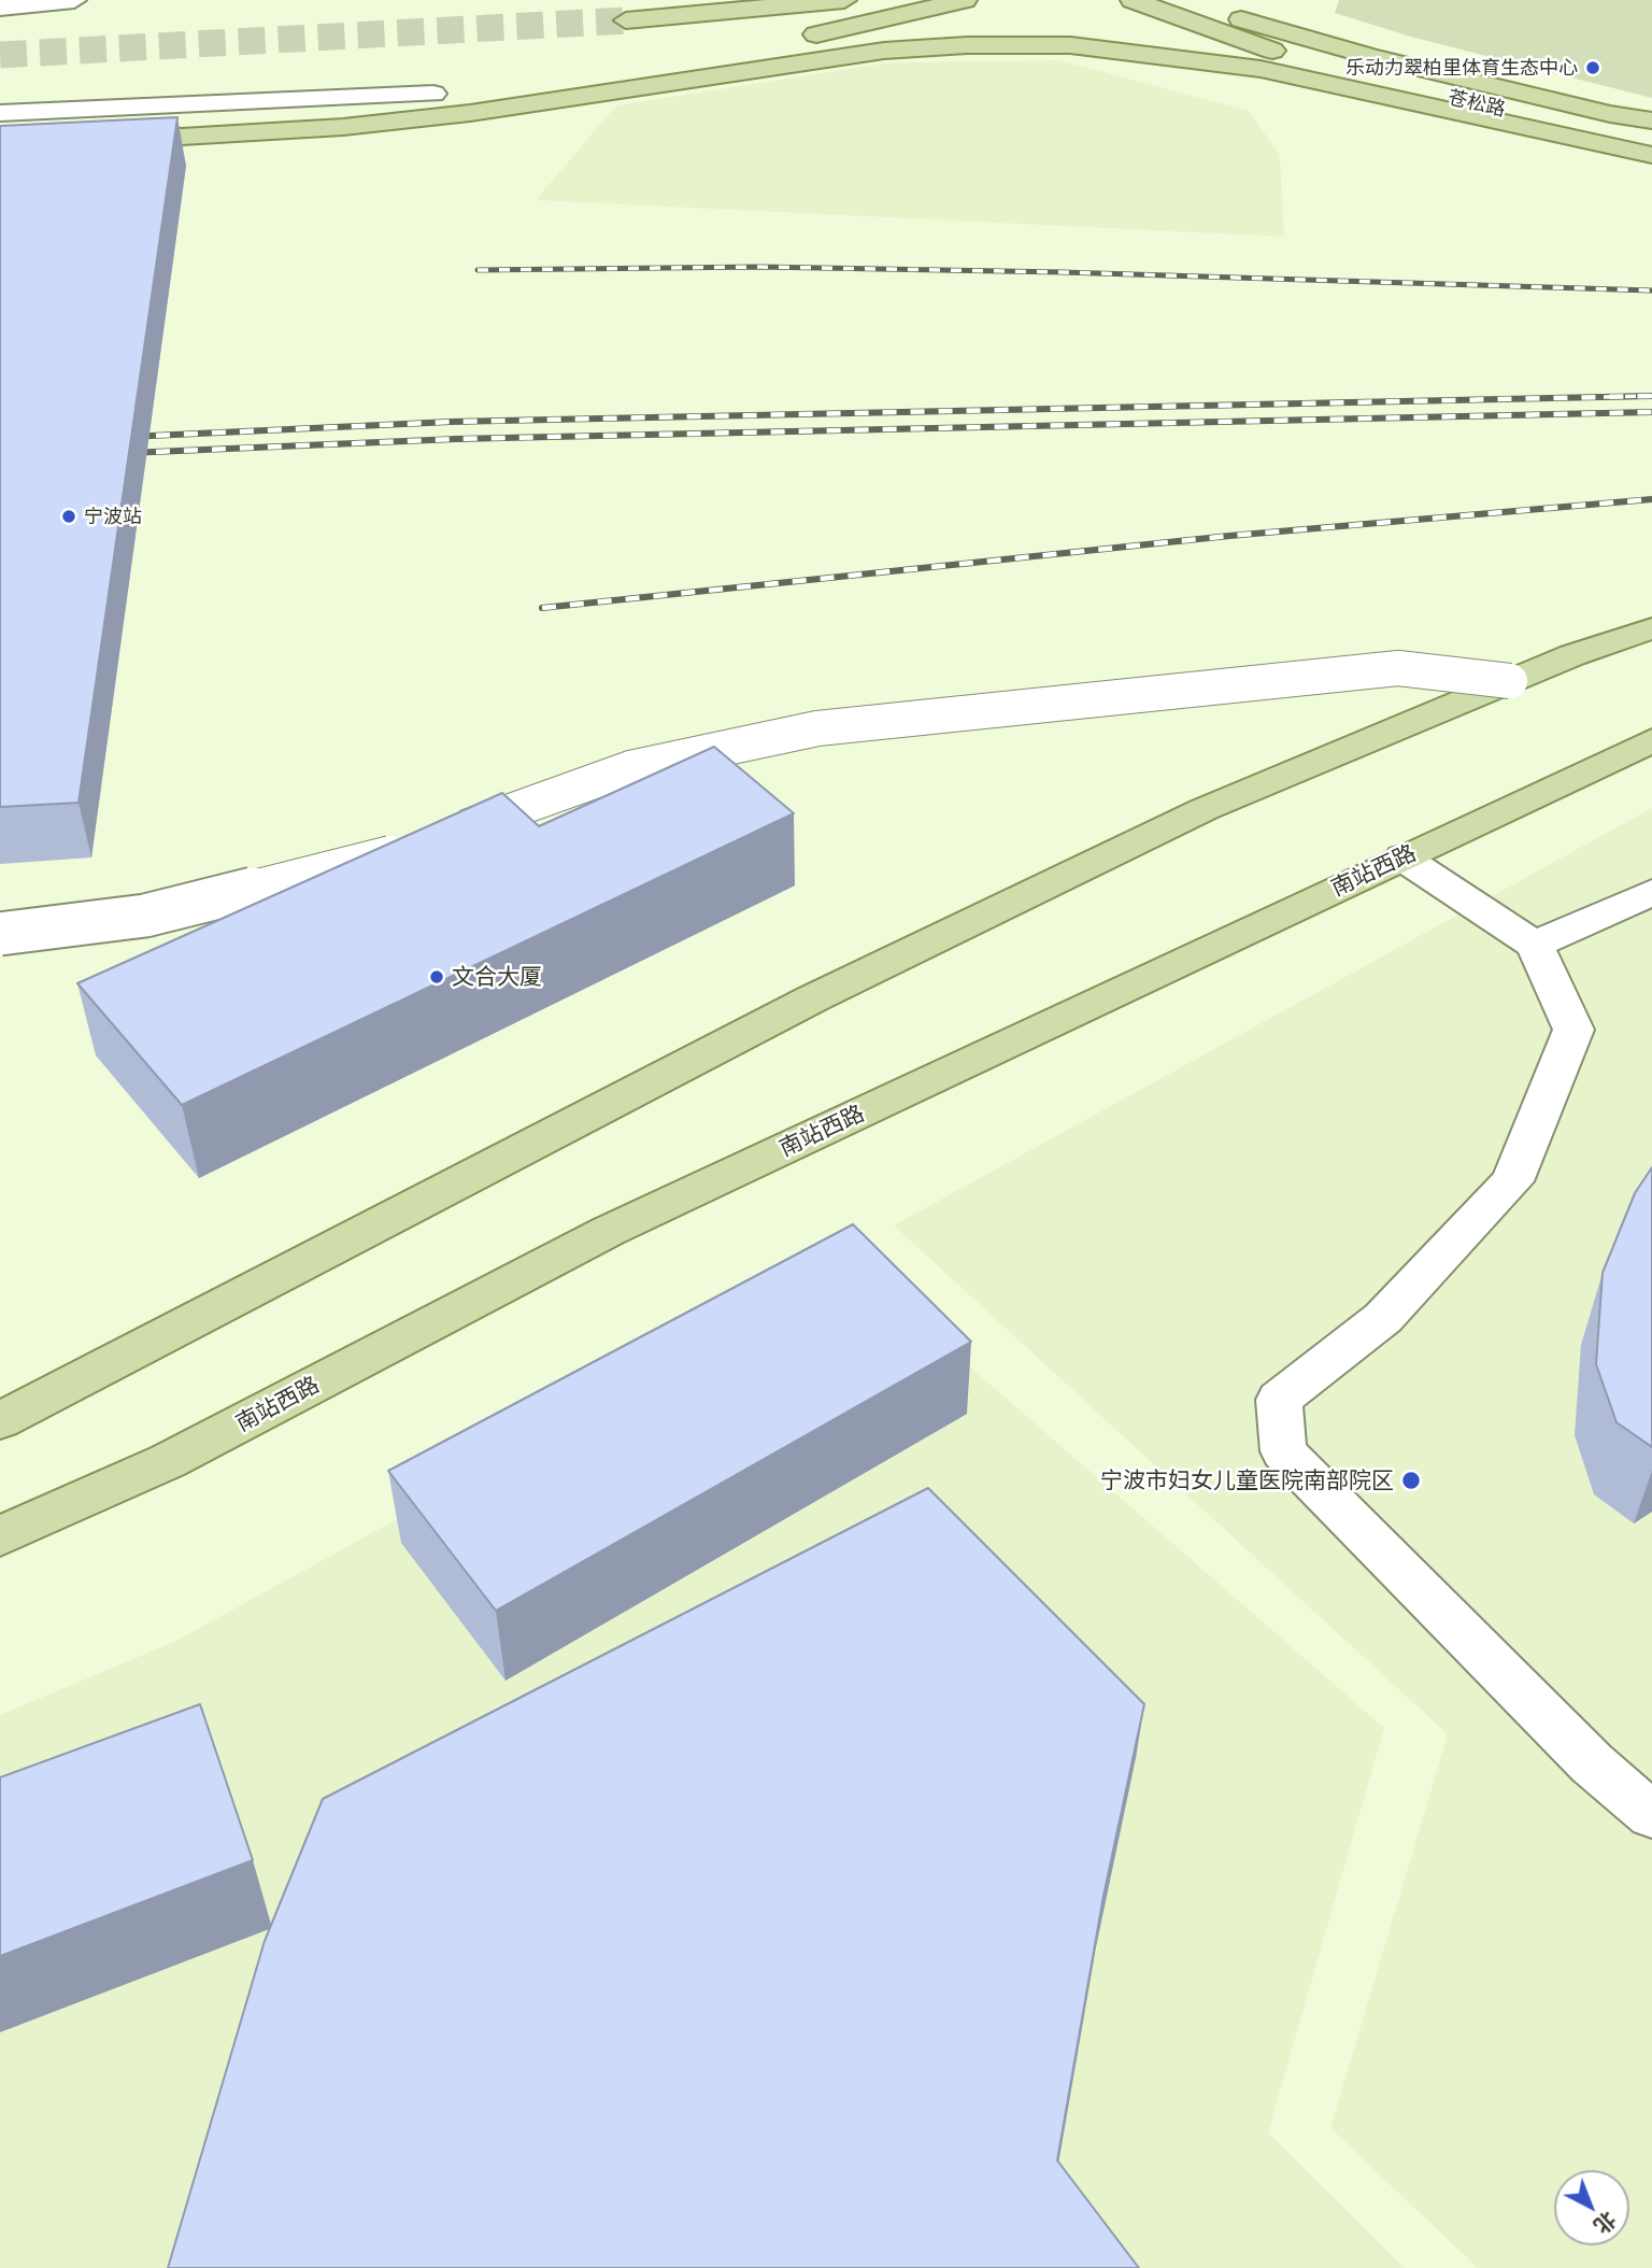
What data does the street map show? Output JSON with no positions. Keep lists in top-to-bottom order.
{
  "streets": {
    "main road": ["苍松路", "南站西路"]
  },
  "places": [
    "乐动力翠柏里体育生态中心",
    "宁波站",
    "文合大厦",
    "宁波市妇女儿童医院南部院区"
  ],
  "north": "bottom right"
}
